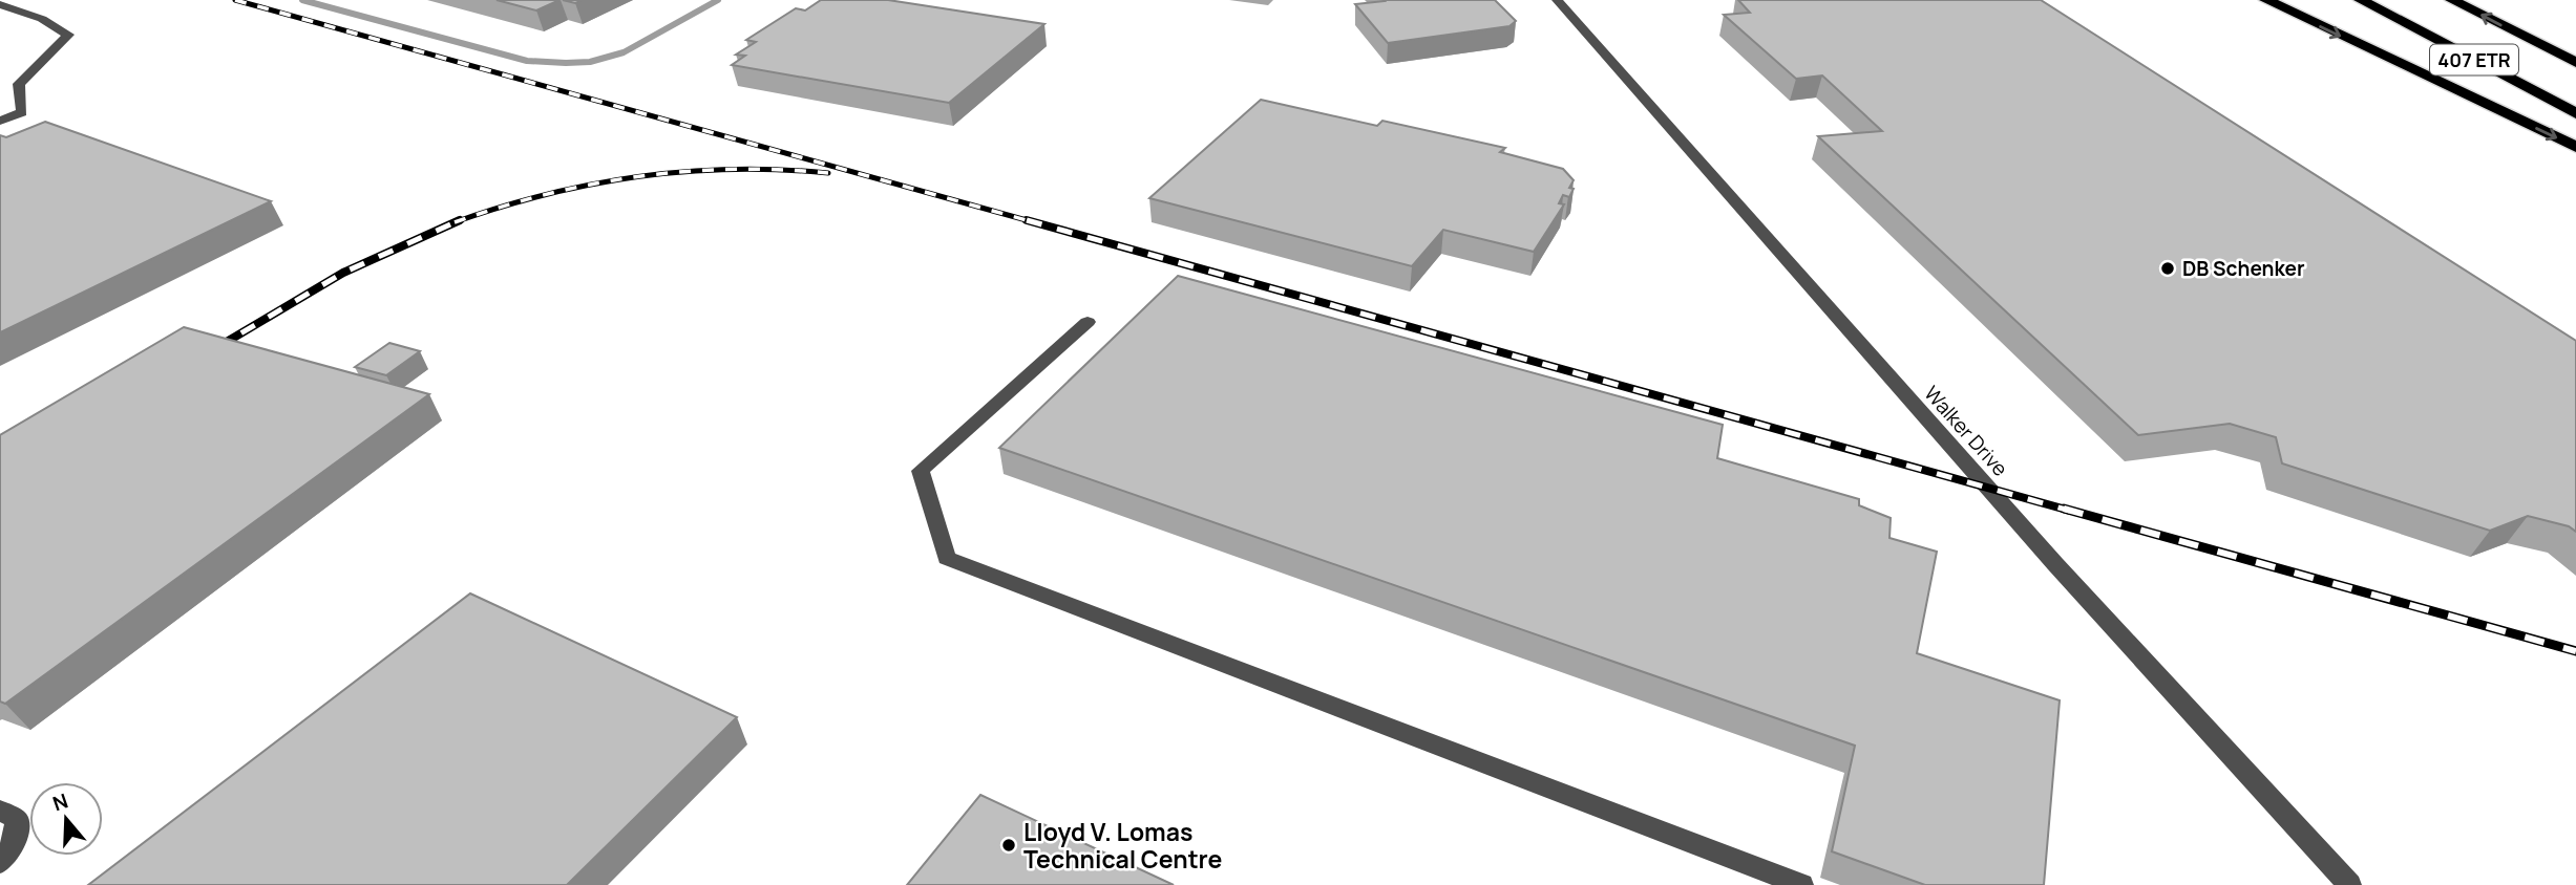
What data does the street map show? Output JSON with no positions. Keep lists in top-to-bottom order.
{
  "streets": {
    "highway": ["407 ETR"],
    "street": ["Walker Drive"]
  },
  "places": ["DB Schenker", "Lloyd V. Lomas Technical Centre"],
  "north": "top"
}
